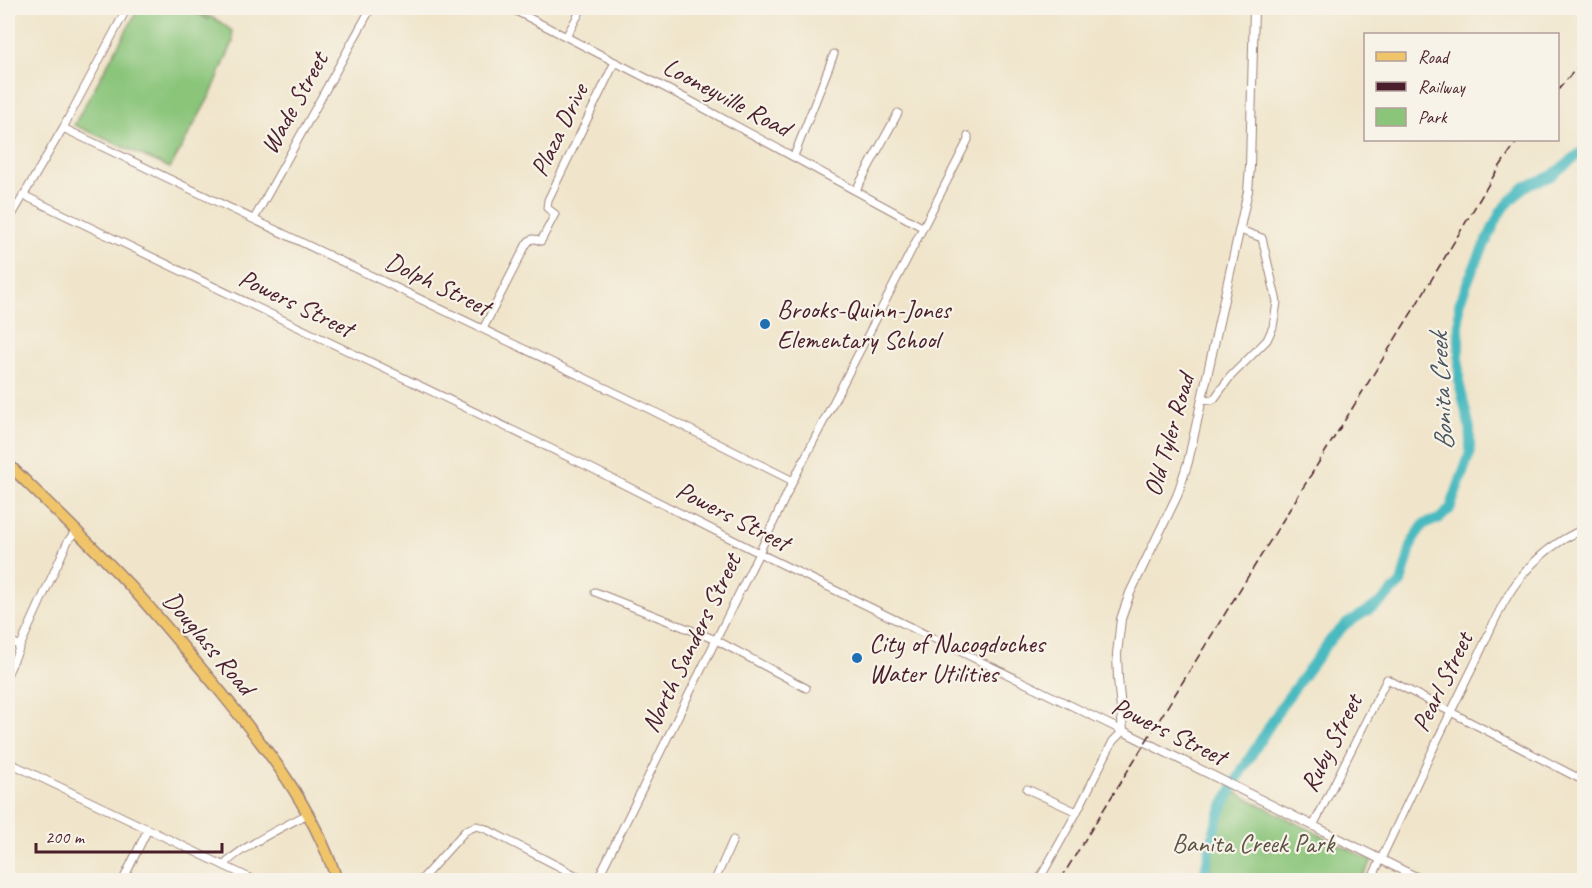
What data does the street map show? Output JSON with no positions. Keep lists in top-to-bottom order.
{
  "streets": {
    "main road": ["Douglass Road"],
    "street": [
      "Looneyville Road",
      "Wade Street",
      "Plaza Drive",
      "Dolph Street",
      "Powers Street",
      "Old Tyler Road",
      "North Sanders Street",
      "Pearl Street",
      "Ruby Street"
    ]
  },
  "crossings": [
    ["Looneyville Road", "Plaza Drive"],
    ["Looneyville Road", "North Sanders Street"],
    ["Wade Street", "Dolph Street"],
    ["Plaza Drive", "Dolph Street"],
    ["Dolph Street", "North Sanders Street"],
    ["Powers Street", "Old Tyler Road"],
    ["Powers Street", "North Sanders Street"],
    ["Powers Street", "Pearl Street"],
    ["Powers Street", "Ruby Street"],
    ["Pearl Street", "Ruby Street"]
  ],
  "water": ["Bonita Creek"],
  "parks": ["Banita Creek Park"],
  "places": ["Brooks-Quinn-Jones Elementary School", "City of Nacogdoches Water Utilities"],
  "legend": ["Road", "Railway", "Park"],
  "scale_bar": "200 m"
}
